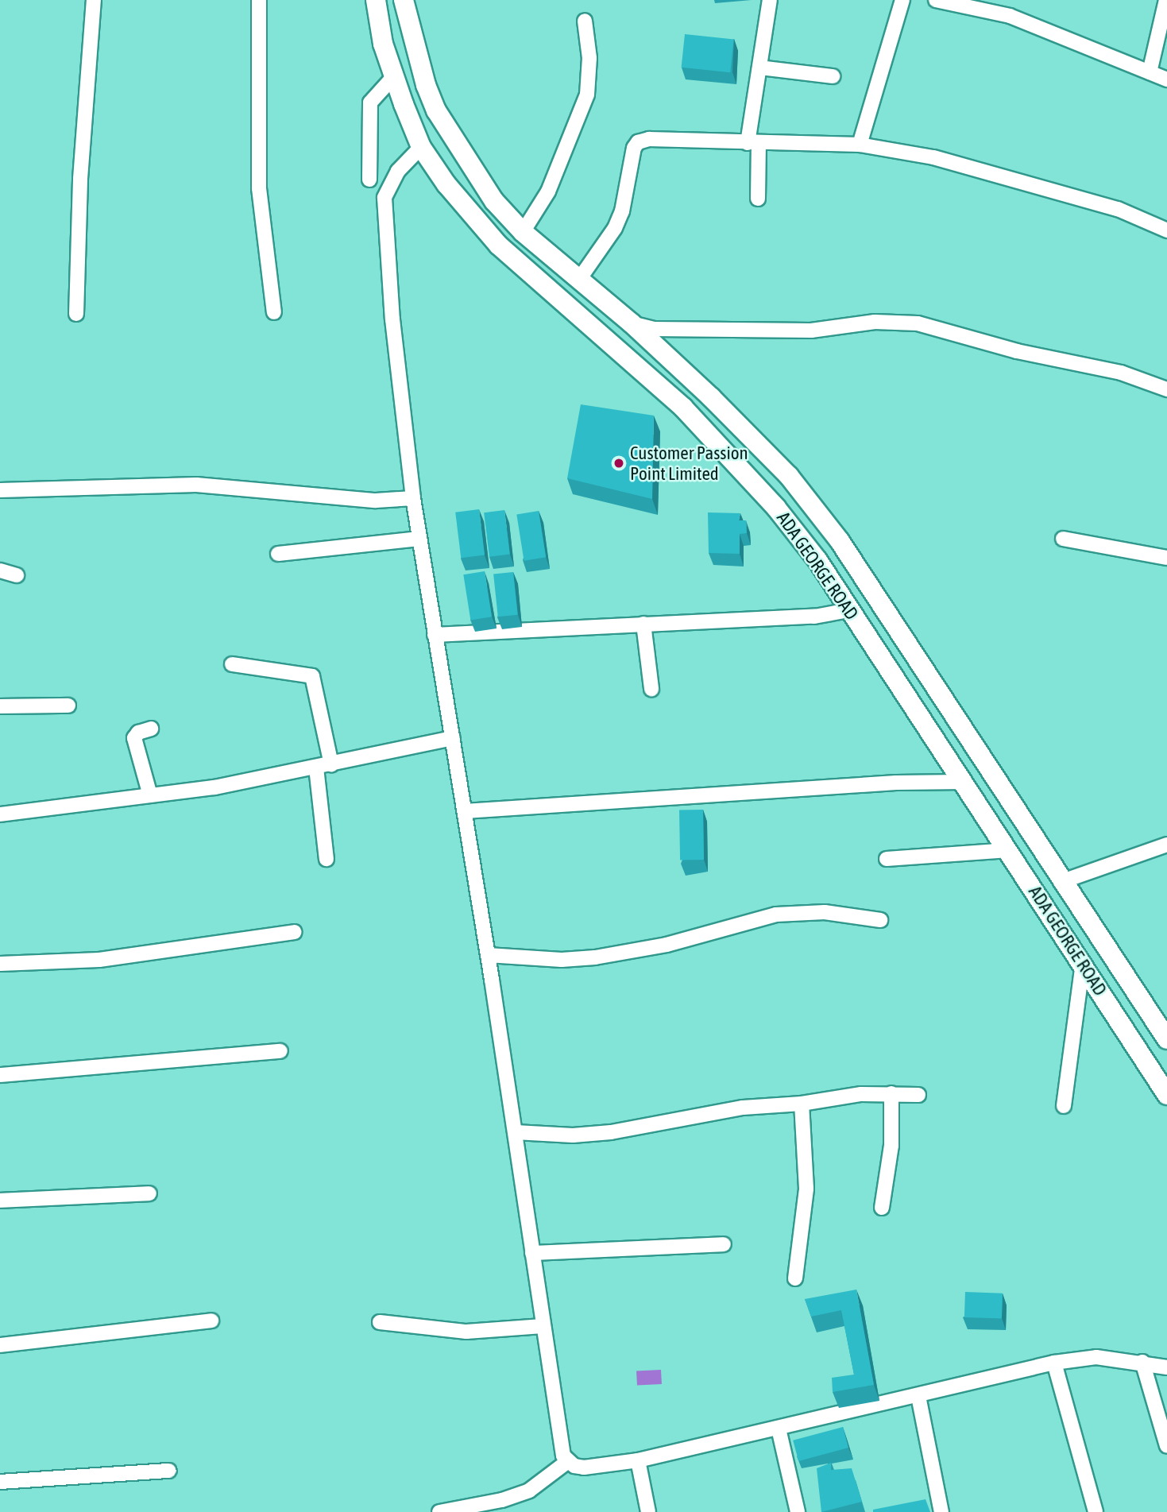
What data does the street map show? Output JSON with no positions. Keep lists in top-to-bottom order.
{
  "streets": {
    "main road": ["ADA GEORGE ROAD"]
  },
  "places": ["Customer Passion Point Limited"]
}
